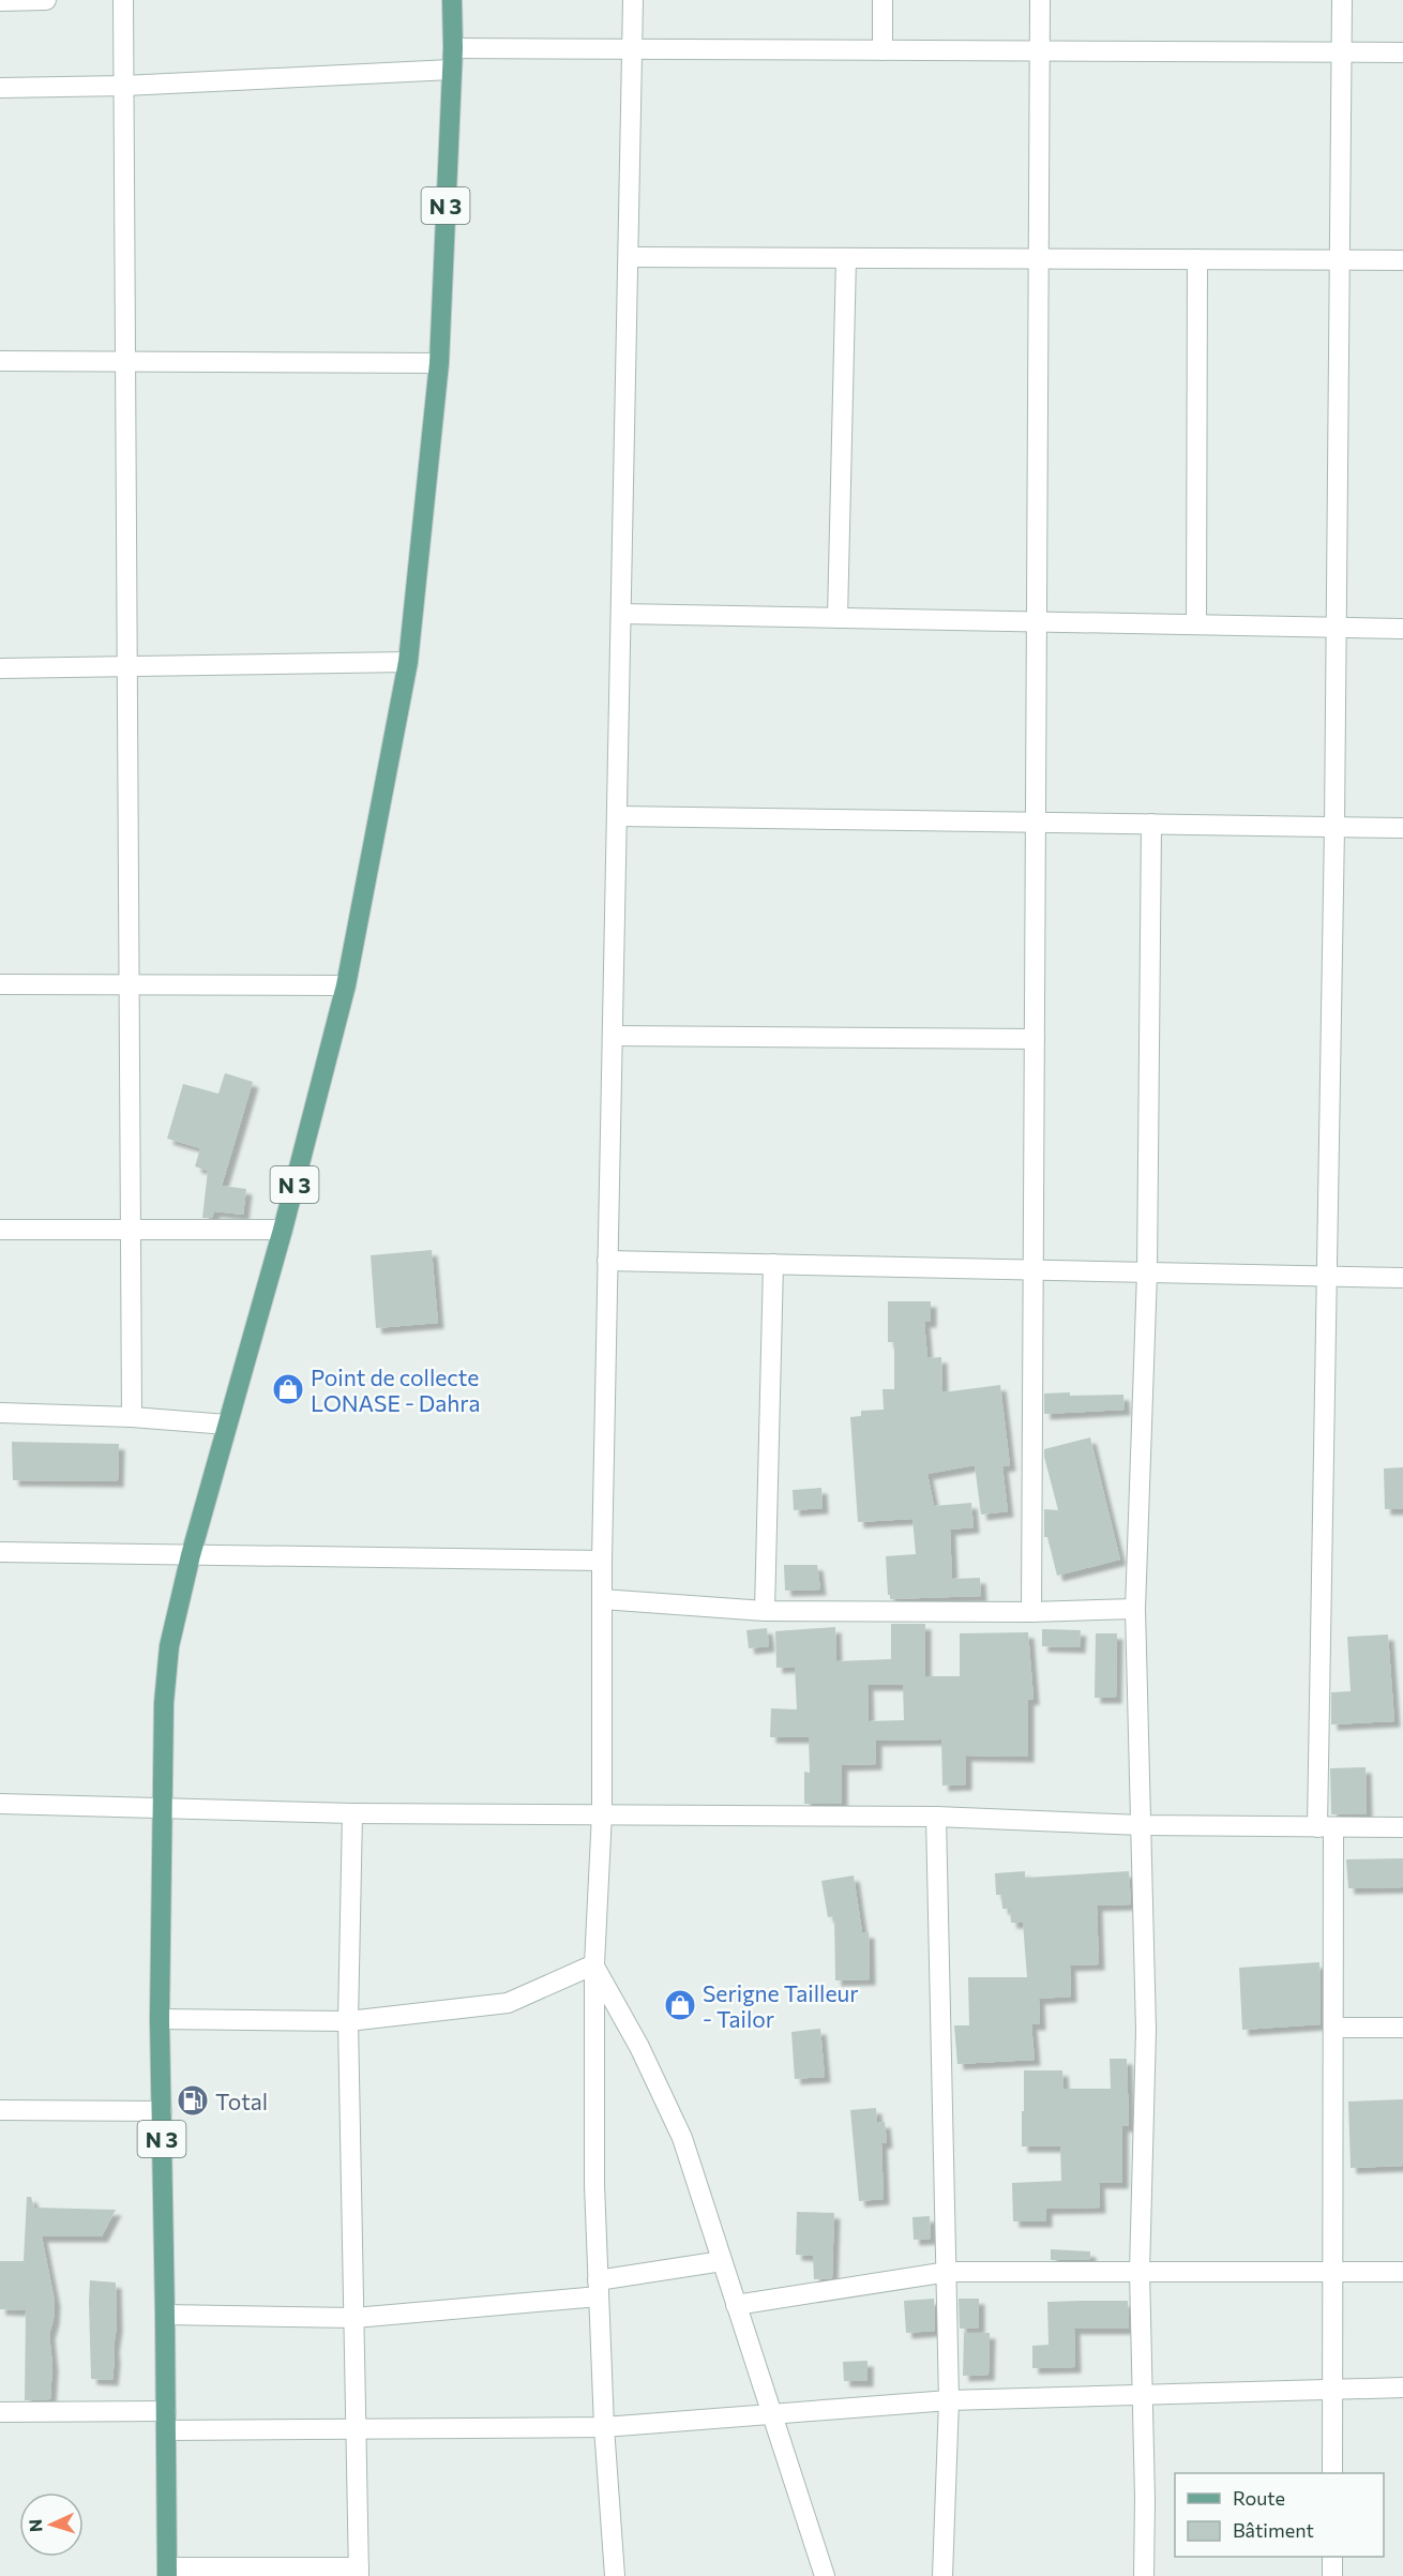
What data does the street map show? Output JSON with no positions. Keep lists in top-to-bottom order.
{
  "streets": {
    "main road": ["N 3"]
  },
  "places": {
    "shop": ["Point de collecte LONASE - Dahra", "Serigne Tailleur - Tailor"],
    "fuel station": ["Total"]
  },
  "legend": ["Route", "Bâtiment"],
  "north": "left"
}
